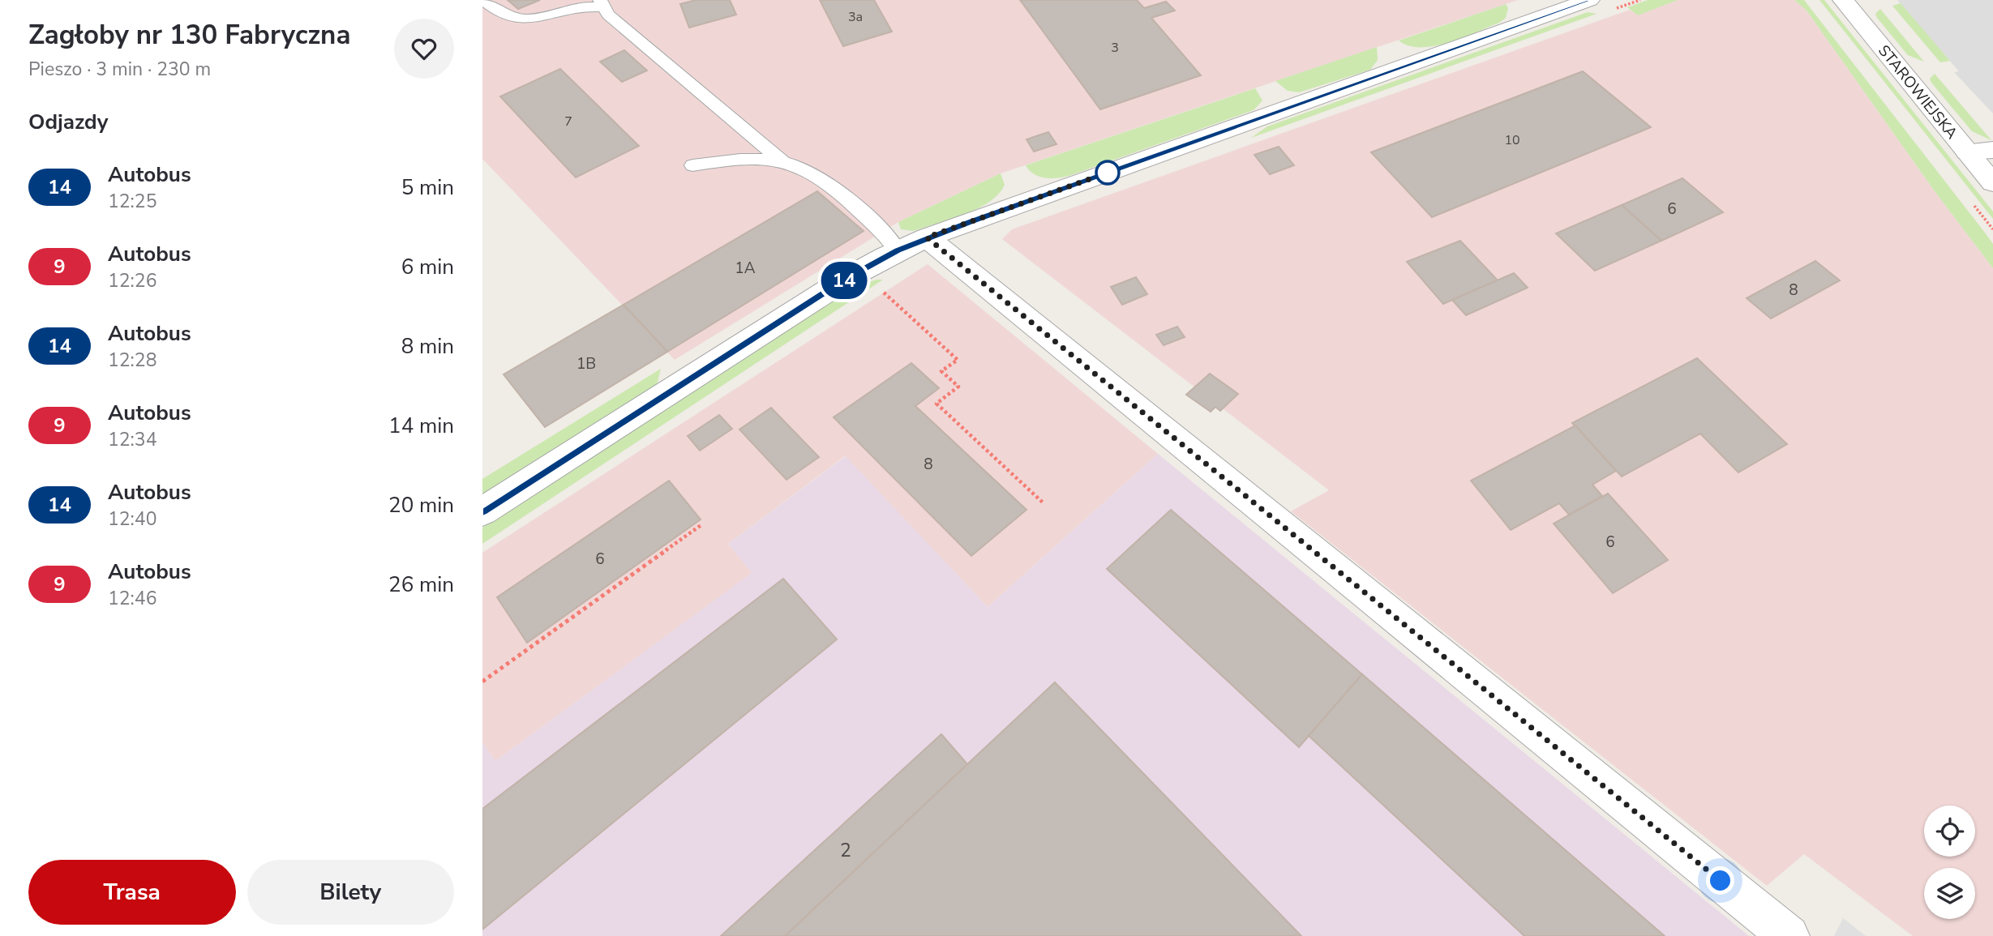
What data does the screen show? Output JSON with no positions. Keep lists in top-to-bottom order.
{
  "streets": {
    "street": ["STAROWIEJSKA"]
  },
  "lines": ["bus line 14"],
  "house_numbers": [
    "3a",
    "3",
    "7",
    "10",
    "6",
    "1A",
    "8",
    "1B",
    "8",
    "6",
    "6",
    "2"
  ],
  "page": {
    "heading": [
      ["Zagłoby nr 130 Fabryczna", "Pieszo · 3 min · 230 m"],
      "Odjazdy"
    ],
    "on_map": "14",
    "list": [
      {
        "mark": "14",
        "name": "Autobus",
        "note": "12:25",
        "value": "5 min"
      },
      {
        "mark": "9",
        "name": "Autobus",
        "note": "12:26",
        "value": "6 min"
      },
      {
        "mark": "14",
        "name": "Autobus",
        "note": "12:28",
        "value": "8 min"
      },
      {
        "mark": "9",
        "name": "Autobus",
        "note": "12:34",
        "value": "14 min"
      },
      {
        "mark": "14",
        "name": "Autobus",
        "note": "12:40",
        "value": "20 min"
      },
      {
        "mark": "9",
        "name": "Autobus",
        "note": "12:46",
        "value": "26 min"
      }
    ],
    "buttons": ["Trasa", "Bilety"]
  }
}
